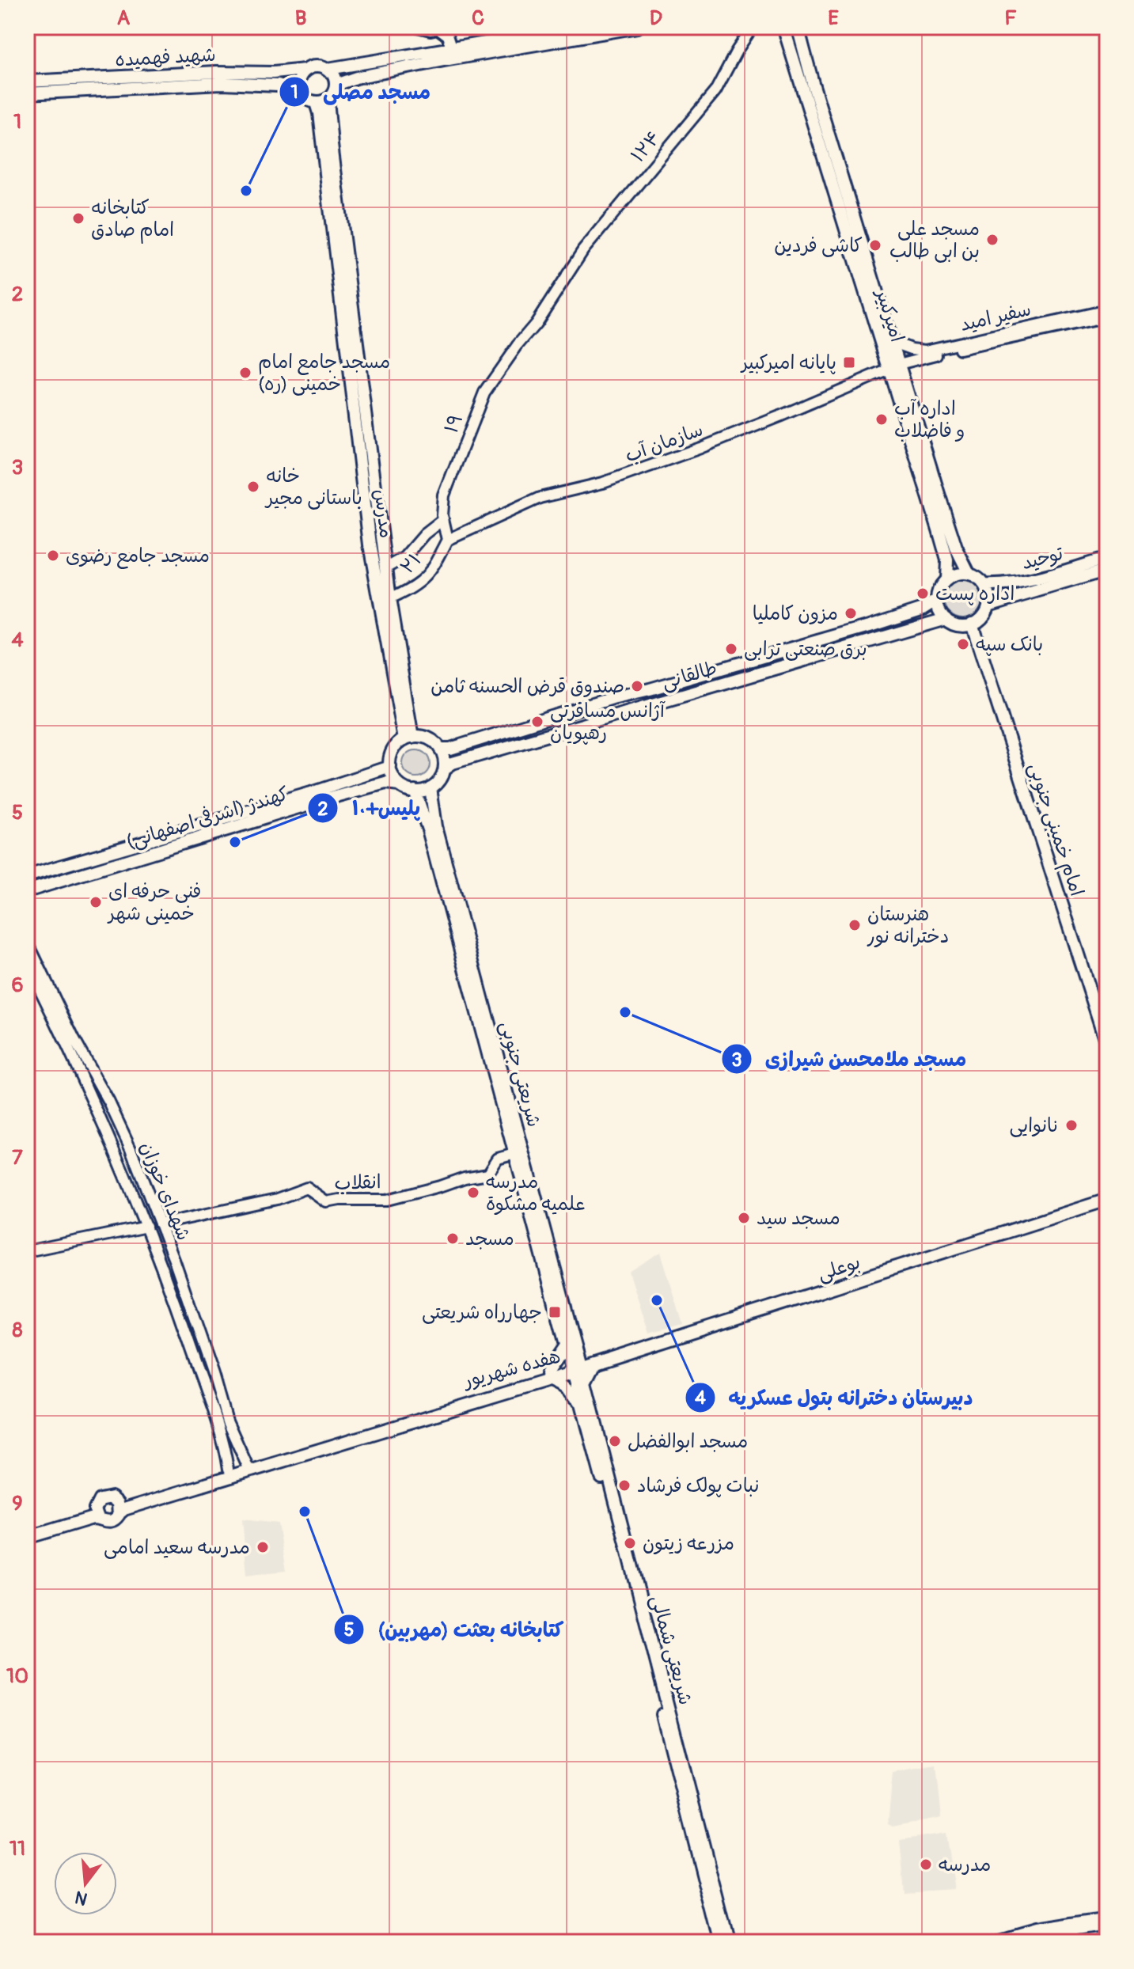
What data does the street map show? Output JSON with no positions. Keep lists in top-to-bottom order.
{
  "streets": {
    "main road": [
      "شهید فهمیده",
      "امیرکبیر",
      "مدرس",
      "توحید",
      "طالقانی",
      "کهندژ (اشرفی اصفهانی)",
      "امام خمینی جنوبی",
      "شریعتی جنوبی",
      "بوعلی",
      "هفده شهریور",
      "شریعتی شمالی"
    ],
    "street": [
      "۱۲۴",
      "سفیر امید",
      "۱۹",
      "سازمان آب",
      "۲۱",
      "انقلاب",
      "شهدای خوزان"
    ]
  },
  "crossings": [
    ["شهید فهمیده", "مدرس"],
    ["۱۲۴", "۱۹"],
    ["امیرکبیر", "سفیر امید"],
    ["امیرکبیر", "سازمان آب"],
    ["امیرکبیر", "توحید"],
    ["امیرکبیر", "طالقانی"],
    ["امیرکبیر", "امام خمینی جنوبی"],
    ["سفیر امید", "سازمان آب"],
    ["۱۹", "سازمان آب"],
    ["۱۹", "۲۱"],
    ["سازمان آب", "۲۱"],
    ["مدرس", "۲۱"],
    ["مدرس", "طالقانی"],
    ["مدرس", "کهندژ (اشرفی اصفهانی)"],
    ["مدرس", "شریعتی جنوبی"],
    ["توحید", "طالقانی"],
    ["توحید", "امام خمینی جنوبی"],
    ["طالقانی", "کهندژ (اشرفی اصفهانی)"],
    ["طالقانی", "امام خمینی جنوبی"],
    ["طالقانی", "شریعتی جنوبی"],
    ["کهندژ (اشرفی اصفهانی)", "شریعتی جنوبی"],
    ["شریعتی جنوبی", "انقلاب"],
    ["شریعتی جنوبی", "بوعلی"],
    ["شریعتی جنوبی", "هفده شهریور"],
    ["شریعتی جنوبی", "شریعتی شمالی"],
    ["انقلاب", "شهدای خوزان"],
    ["شهدای خوزان", "هفده شهریور"],
    ["بوعلی", "هفده شهریور"],
    ["بوعلی", "شریعتی شمالی"],
    ["هفده شهریور", "شریعتی شمالی"]
  ],
  "places": {
    "other": [
      "مسجد مصلی",
      "کتابخانه امام صادق",
      "مسجد علی بن ابی طالب",
      "کاشی فردین",
      "مسجد جامع امام خمینی (ره)",
      "اداره آب و فاضلاب",
      "خانه باستانی مجیر",
      "مسجد جامع رضوی",
      "اداره پست",
      "مزون کاملیا",
      "بانک سپه",
      "برق صنعتی ترابی",
      "صندوق قرض الحسنه ثامن",
      "آژانس مسافرتی رهپویان",
      "پلیس+۱۰",
      "فنی حرفه ای خمینی شهر",
      "هنرستان دخترانه نور",
      "مسجد ملامحسن شیرازی",
      "نانوایی",
      "مدرسه علمیه مشکوة",
      "مسجد سید",
      "مسجد",
      "دبیرستان دخترانه بتول عسکریه",
      "مسجد ابوالفضل",
      "نبات پولک فرشاد",
      "کتابخانه بعثت (مهربین)",
      "مزرعه زیتون",
      "مدرسه سعید امامی",
      "مدرسه"
    ],
    "transit": ["پایانه امیرکبیر", "جهارراه شریعتی"]
  },
  "north": "bottom",
  "grid": {
    "columns": [
      "A",
      "B",
      "C",
      "D",
      "E",
      "F"
    ],
    "rows": [
      "1",
      "2",
      "3",
      "4",
      "5",
      "6",
      "7",
      "8",
      "9",
      "10",
      "11"
    ]
  }
}
